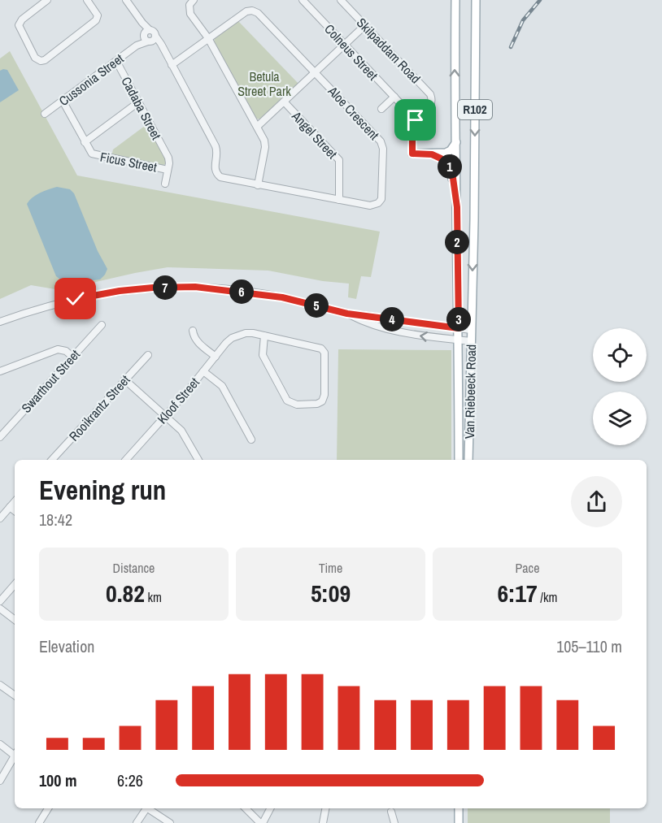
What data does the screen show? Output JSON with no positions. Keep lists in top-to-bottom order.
{
  "streets": {
    "main road": ["R102", "Van Riebeeck Road"],
    "street": [
      "Skilpaddam Road",
      "Colneus Street",
      "Cussonia Street",
      "Cadaba Street",
      "Aloe Crescent",
      "Angel Street",
      "Ficus Street",
      "Swarthout Street",
      "Kloof Street",
      "Rooikrantz Street"
    ]
  },
  "crossings": [
    ["Cussonia Street", "Cadaba Street"],
    ["Cussonia Street", "Aloe Crescent"],
    ["Cussonia Street", "Ficus Street"],
    ["Cadaba Street", "Ficus Street"],
    ["Aloe Crescent", "Angel Street"]
  ],
  "parks": ["Betula Street Park"],
  "page": {
    "pins": [
      "1",
      "2",
      "7",
      "6",
      "5",
      "3",
      "4"
    ],
    "heading": ["Evening run", "18:42"],
    "stats": [
      ["Distance", "0.82 km"],
      ["Time", "5:09"],
      ["Pace", "6:17 /km"]
    ],
    "chart": ["Elevation", "105–110 m"],
    "list": [
      {
        "name": "100 m",
        "note": "6:26"
      }
    ]
  }
}
